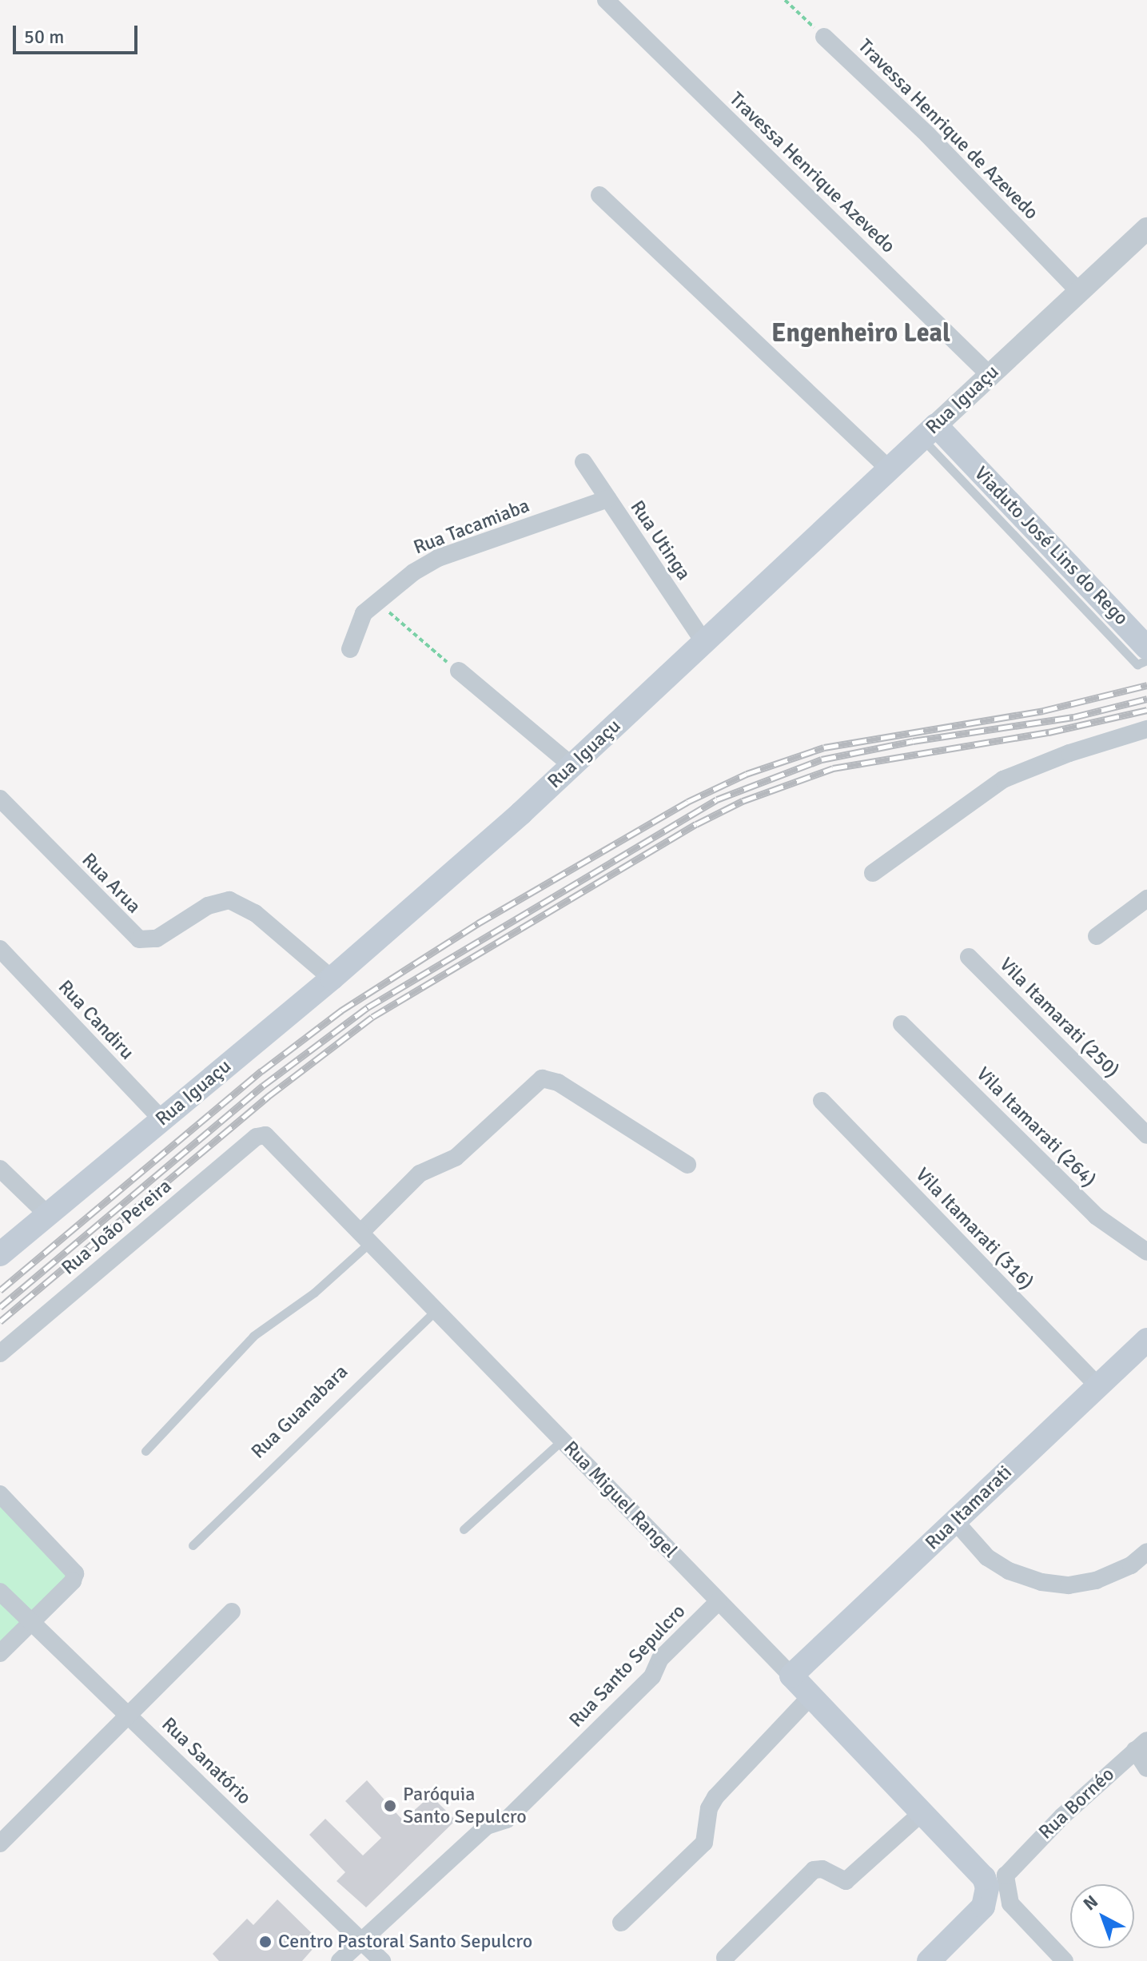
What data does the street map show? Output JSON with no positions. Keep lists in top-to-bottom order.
{
  "streets": {
    "main road": [
      "Rua Iguaçu",
      "Viaduto José Lins do Rego",
      "Rua Miguel Rangel",
      "Rua Itamarati"
    ],
    "street": [
      "Travessa Henrique de Azevedo",
      "Travessa Henrique Azevedo",
      "Rua Tacamiaba",
      "Rua Utinga",
      "Rua Arua",
      "Vila Itamarati (250)",
      "Rua Candiru",
      "Vila Itamarati (264)",
      "Rua João Pereira",
      "Vila Itamarati (316)",
      "Rua Santo Sepulcro",
      "Rua Sanatório",
      "Rua Bornéo"
    ],
    "lane": ["Rua Guanabara"]
  },
  "crossings": [
    ["Travessa Henrique de Azevedo", "Rua Iguaçu"],
    ["Travessa Henrique Azevedo", "Rua Iguaçu"],
    ["Rua Iguaçu", "Rua Utinga"],
    ["Rua Iguaçu", "Viaduto José Lins do Rego"],
    ["Rua Iguaçu", "Rua Arua"],
    ["Rua Iguaçu", "Rua Candiru"],
    ["Rua Tacamiaba", "Rua Utinga"],
    ["Rua João Pereira", "Rua Miguel Rangel"],
    ["Vila Itamarati (316)", "Rua Itamarati"],
    ["Rua Guanabara", "Rua Miguel Rangel"],
    ["Rua Miguel Rangel", "Rua Itamarati"],
    ["Rua Miguel Rangel", "Rua Santo Sepulcro"],
    ["Rua Santo Sepulcro", "Rua Sanatório"]
  ],
  "districts": ["Engenheiro Leal"],
  "places": ["Paróquia Santo Sepulcro", "Centro Pastoral Santo Sepulcro"],
  "scale_bar": "50 m",
  "north": "top left"
}
